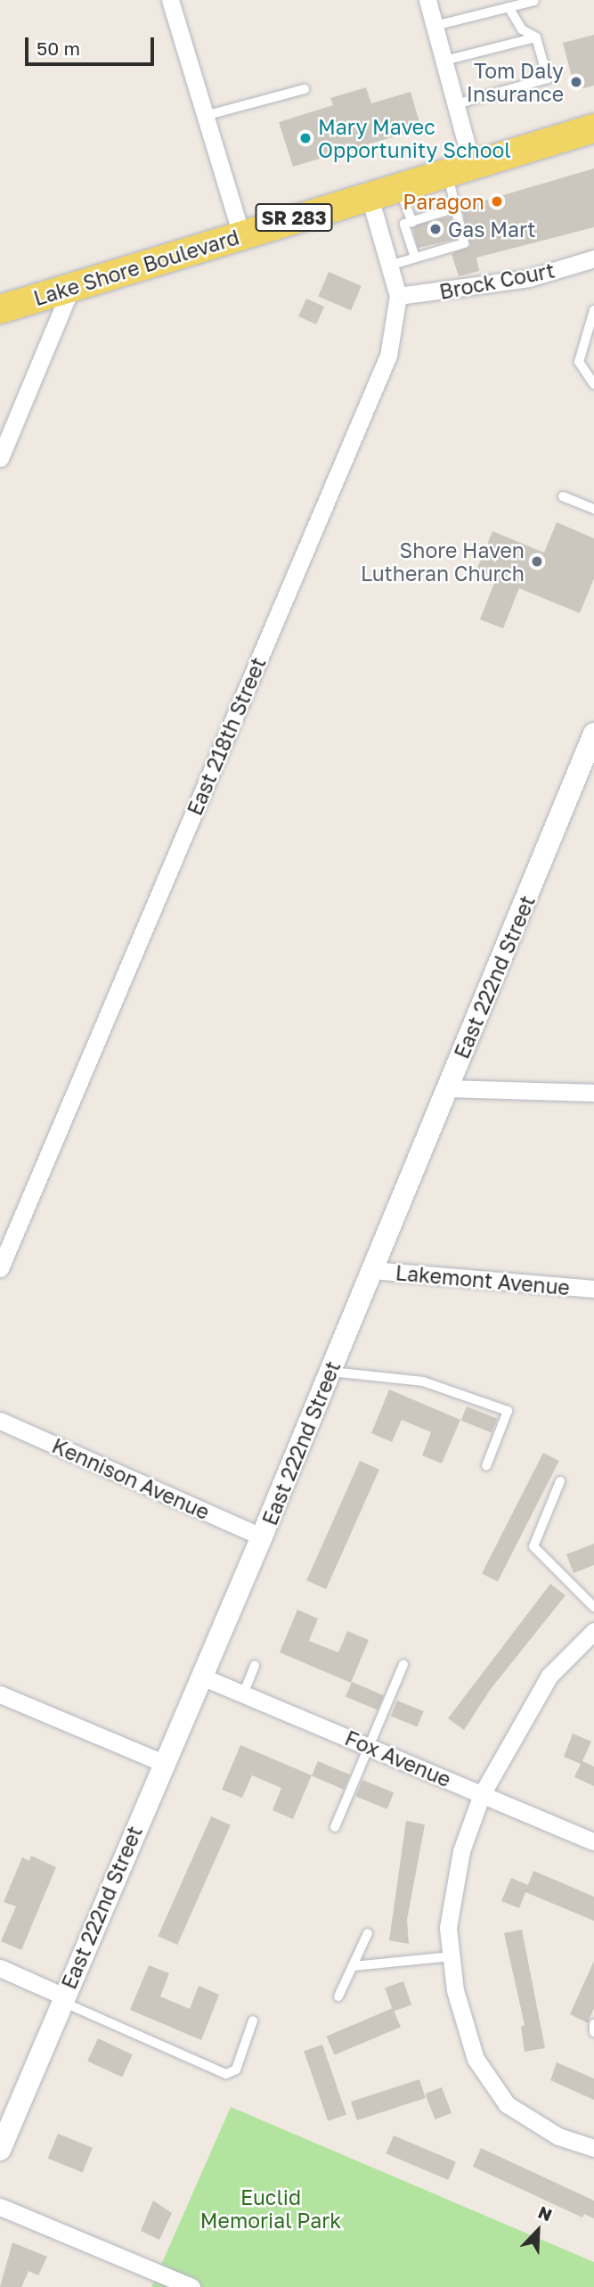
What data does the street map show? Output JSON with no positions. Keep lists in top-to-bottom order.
{
  "streets": {
    "main road": ["SR 283", "Lake Shore Boulevard"],
    "street": [
      "Brock Court",
      "East 218th Street",
      "East 222nd Street",
      "Lakemont Avenue",
      "Kennison Avenue",
      "Fox Avenue"
    ]
  },
  "crossings": [
    ["Lake Shore Boulevard", "East 218th Street"],
    ["Brock Court", "East 218th Street"],
    ["East 222nd Street", "Lakemont Avenue"],
    ["East 222nd Street", "Kennison Avenue"],
    ["East 222nd Street", "Fox Avenue"]
  ],
  "parks": ["Euclid Memorial Park"],
  "places": [
    "Tom Daly Insurance",
    "Mary Mavec Opportunity School",
    "Paragon",
    "Gas Mart",
    "Shore Haven Lutheran Church"
  ],
  "scale_bar": "50 m",
  "north": "top right"
}
